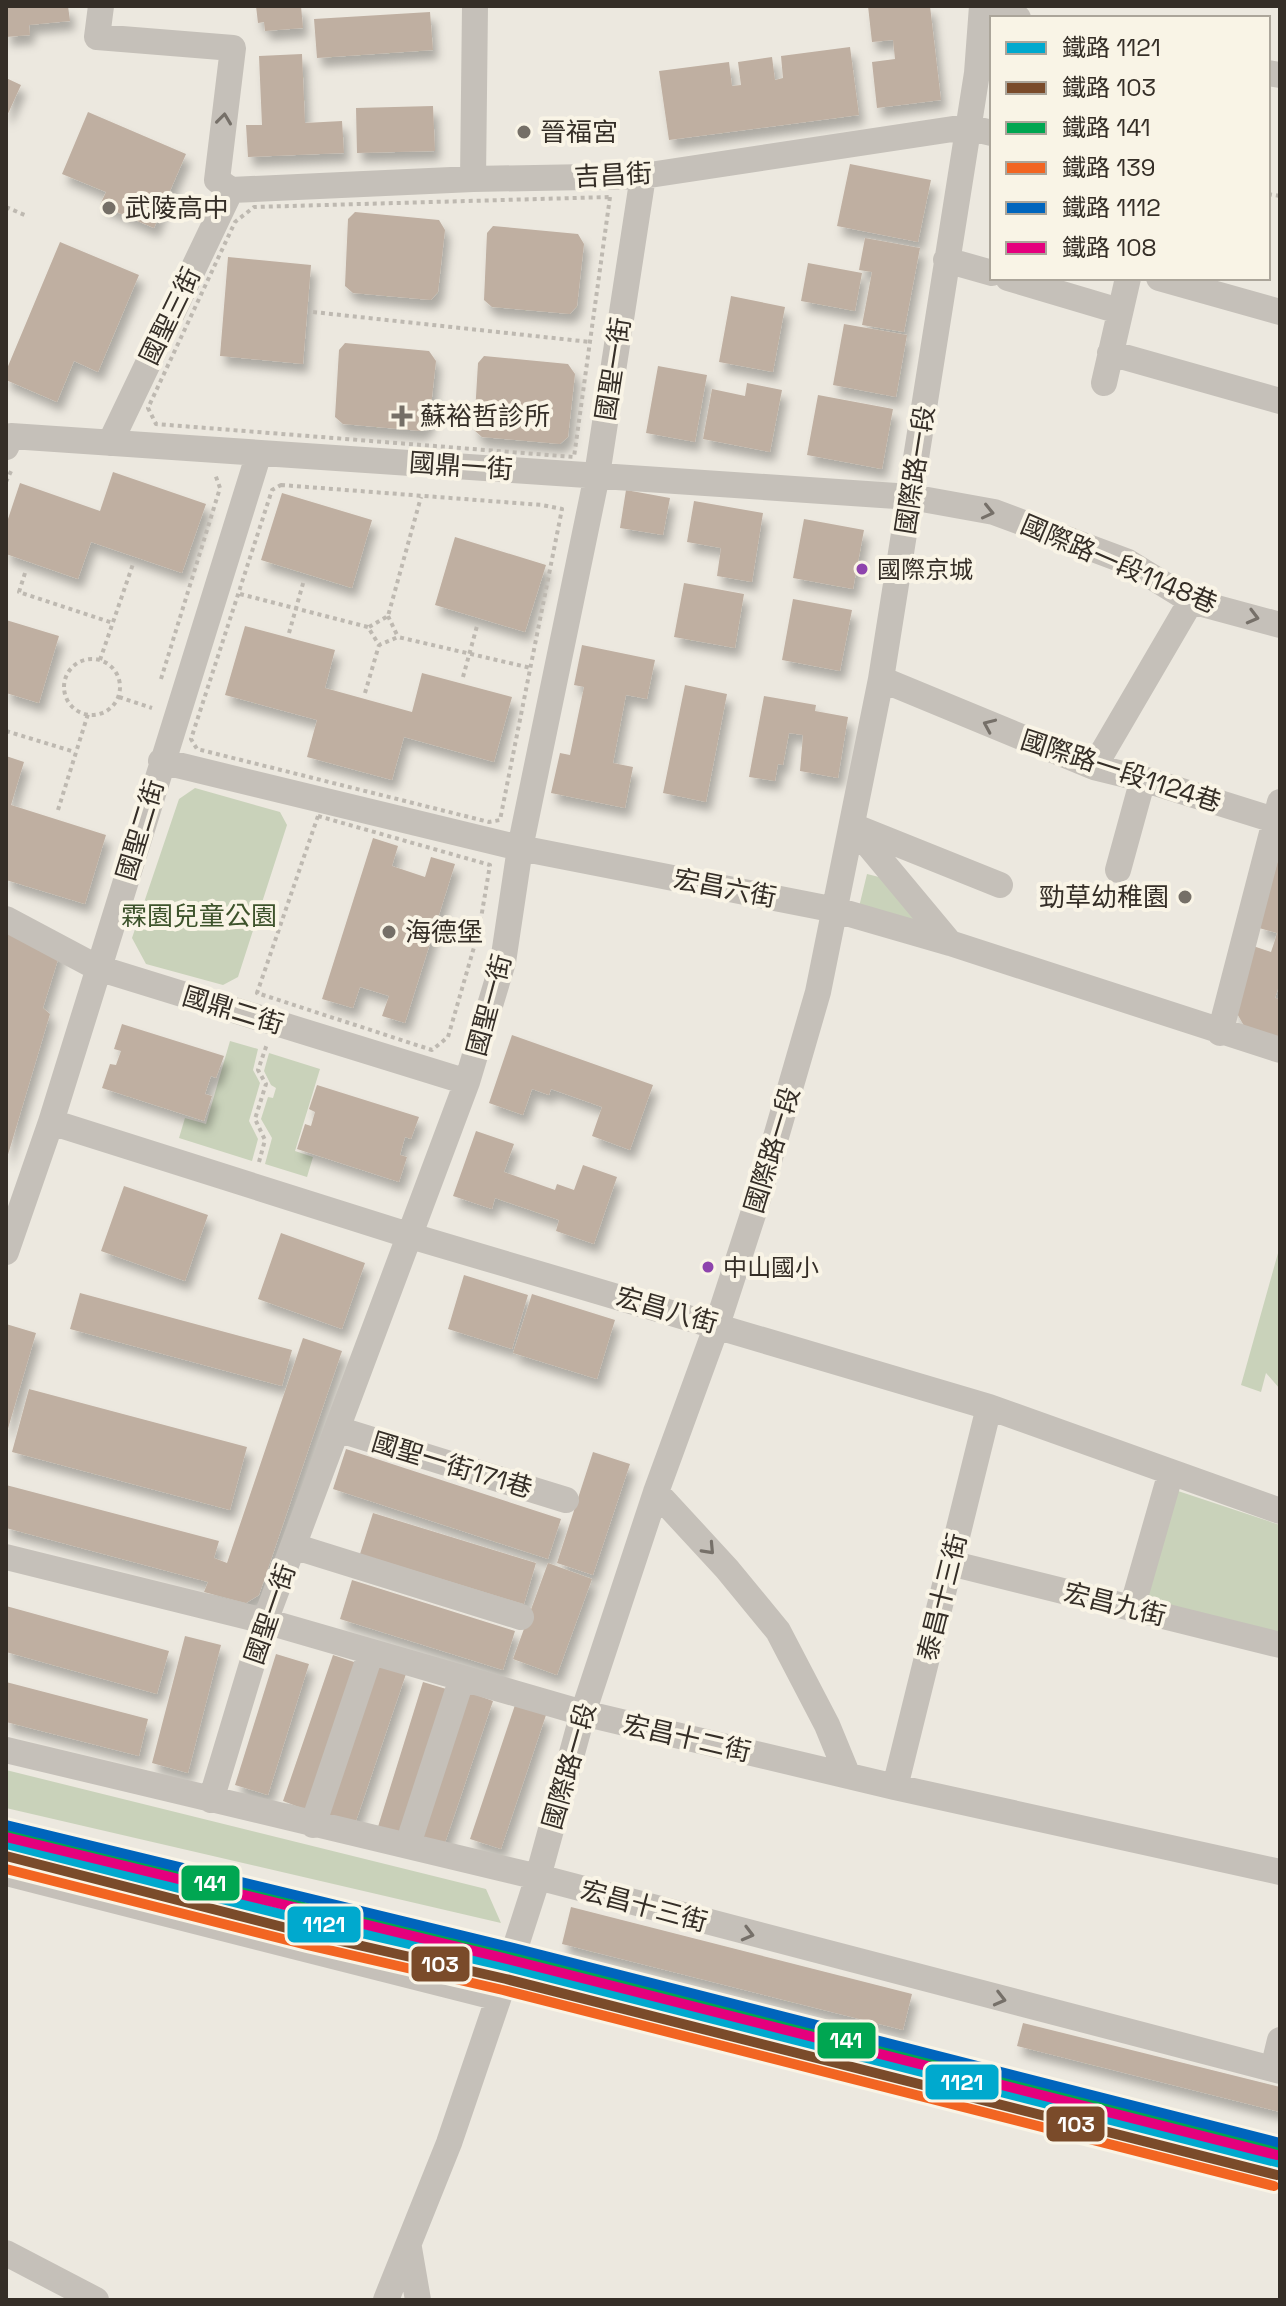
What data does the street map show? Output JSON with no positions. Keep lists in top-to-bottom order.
{
  "streets": {
    "street": [
      "吉昌街",
      "國聖三街",
      "國聖一街",
      "國鼎一街",
      "國際路一段",
      "國際路一段1148巷",
      "國際路一段1124巷",
      "國聖二街",
      "宏昌六街",
      "國鼎二街",
      "宏昌八街",
      "國聖一街171巷",
      "泰昌十三街",
      "宏昌九街",
      "宏昌十二街",
      "宏昌十三街"
    ]
  },
  "crossings": [
    ["吉昌街", "國聖三街"],
    ["吉昌街", "國聖一街"],
    ["吉昌街", "國際路一段"],
    ["國聖三街", "國鼎一街"],
    ["國聖一街", "國鼎一街"],
    ["國聖一街", "宏昌六街"],
    ["國聖一街", "國鼎二街"],
    ["國聖一街", "宏昌八街"],
    ["國聖一街", "國聖一街171巷"],
    ["國聖一街", "宏昌十二街"],
    ["國聖一街", "宏昌十三街"],
    ["國鼎一街", "國際路一段"],
    ["國鼎一街", "國際路一段1148巷"],
    ["國鼎一街", "國聖二街"],
    ["國際路一段", "國際路一段1148巷"],
    ["國際路一段", "國際路一段1124巷"],
    ["國際路一段", "宏昌六街"],
    ["國際路一段", "宏昌八街"],
    ["國際路一段", "宏昌十二街"],
    ["國際路一段", "宏昌十三街"],
    ["國聖二街", "宏昌六街"],
    ["國聖二街", "國鼎二街"],
    ["國聖二街", "宏昌八街"],
    ["宏昌八街", "泰昌十三街"],
    ["泰昌十三街", "宏昌九街"],
    ["泰昌十三街", "宏昌十二街"]
  ],
  "one_way": ["宏昌十三街"],
  "parks": ["霖園兒童公園"],
  "places": {
    "other": [
      "晉福宮",
      "武陵高中",
      "國際京城",
      "勁草幼稚園",
      "海德堡",
      "中山國小"
    ],
    "health": ["蘇裕哲診所"]
  },
  "lines": [
    "rail line 1112",
    "rail line 141",
    "rail line 108",
    "rail line 1121",
    "rail line 103",
    "rail line 139"
  ],
  "legend": [
    "鐵路 1121",
    "鐵路 103",
    "鐵路 141",
    "鐵路 139",
    "鐵路 1112",
    "鐵路 108"
  ]
}
